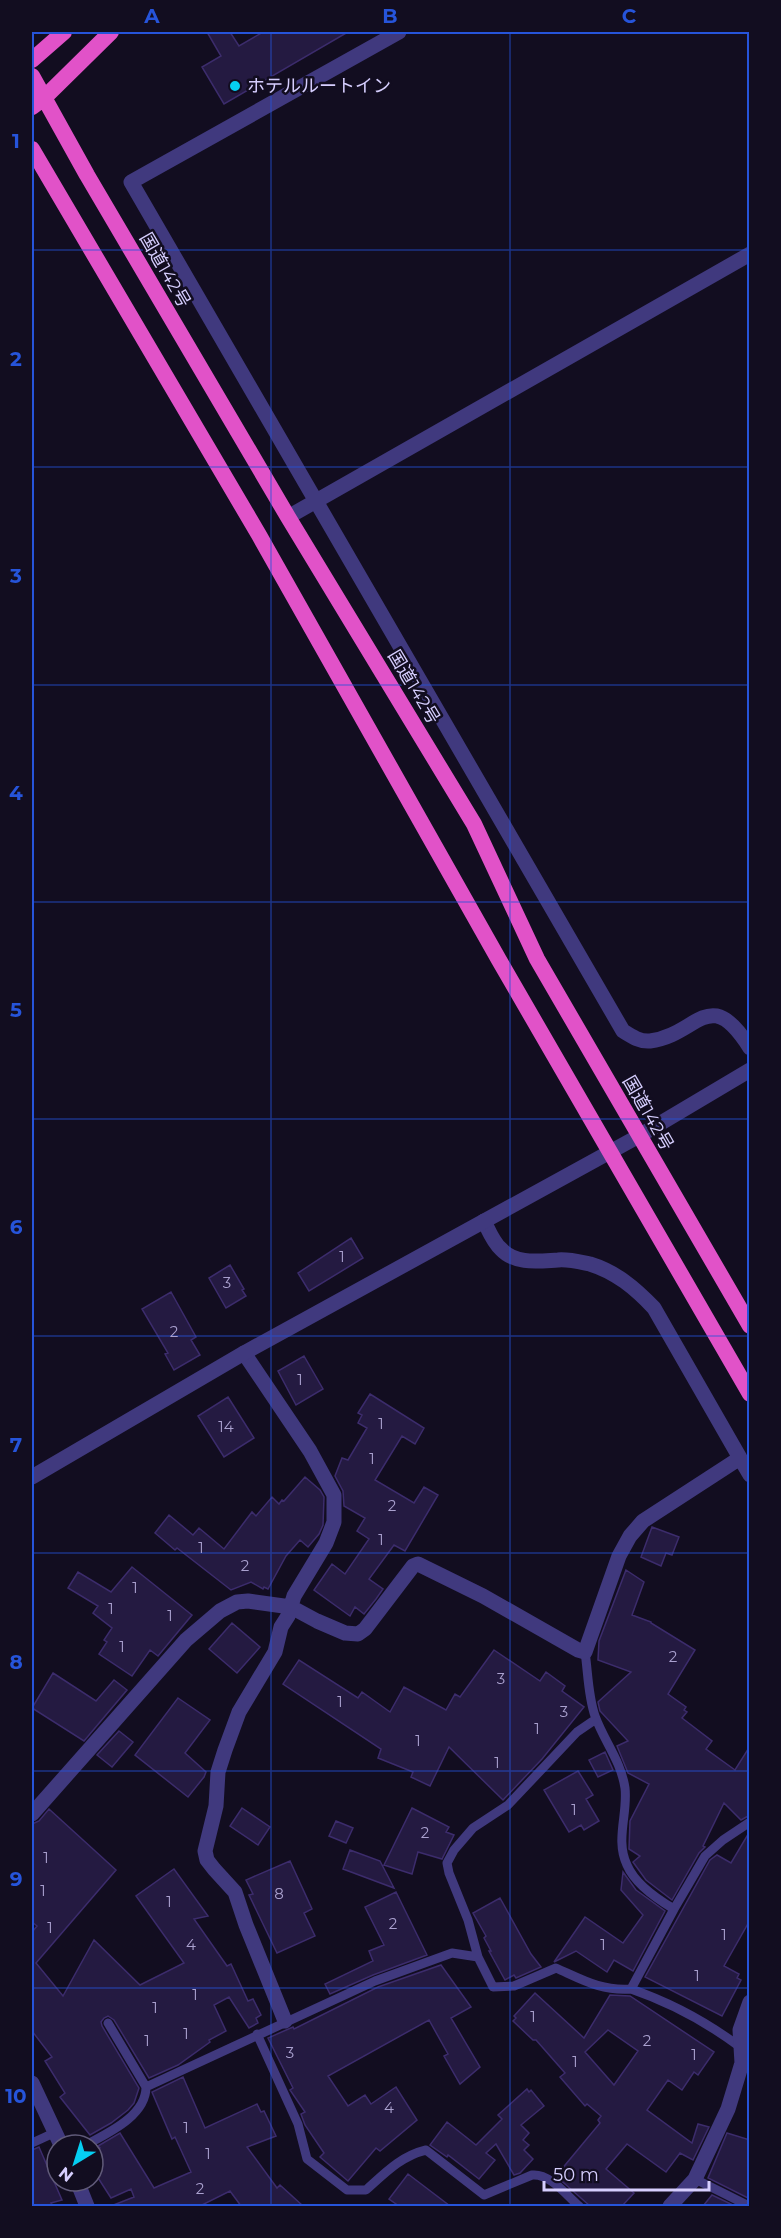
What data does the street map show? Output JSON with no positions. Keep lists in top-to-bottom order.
{
  "streets": {
    "highway": ["国道142号"]
  },
  "places": ["ホテルルートイン"],
  "house_numbers": [
    "1",
    "3",
    "2",
    "1",
    "1",
    "14",
    "1",
    "2",
    "1",
    "1",
    "2",
    "1",
    "1",
    "1",
    "1",
    "2",
    "3",
    "1",
    "3",
    "1",
    "1",
    "1",
    "1",
    "2",
    "1",
    "1",
    "8",
    "1",
    "2",
    "1",
    "1",
    "4",
    "1",
    "1",
    "1",
    "1",
    "1",
    "1",
    "1",
    "2",
    "3",
    "1",
    "1",
    "4",
    "1",
    "1",
    "2"
  ],
  "scale_bar": "50 m",
  "north": "bottom left",
  "grid": {
    "columns": ["A", "B", "C"],
    "rows": [
      "1",
      "2",
      "3",
      "4",
      "5",
      "6",
      "7",
      "8",
      "9",
      "10"
    ]
  }
}
